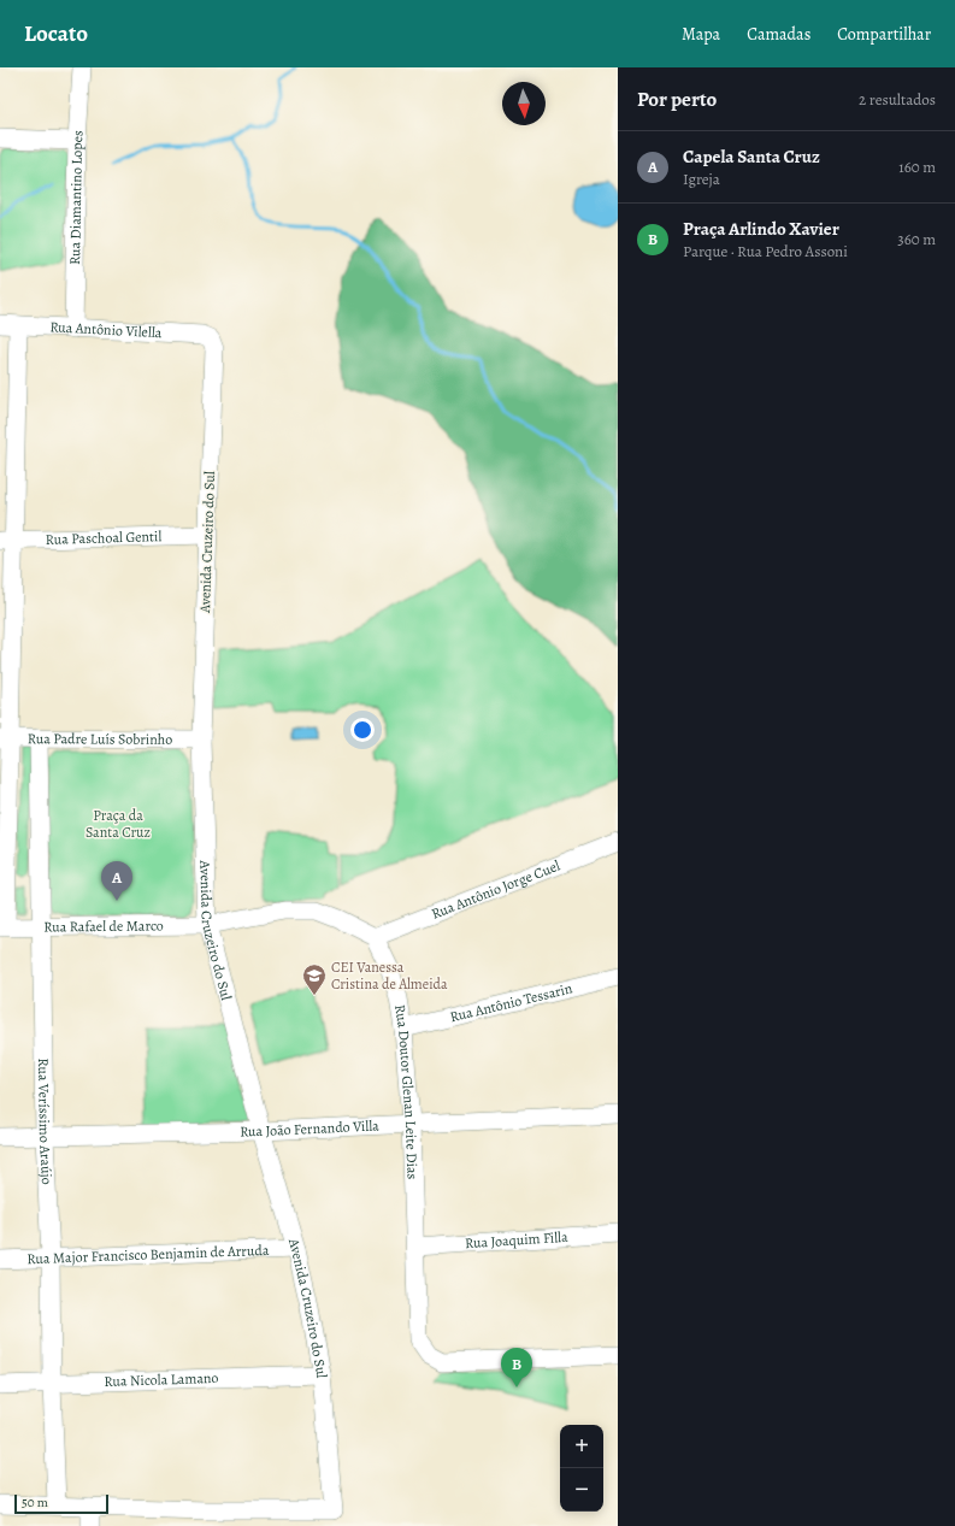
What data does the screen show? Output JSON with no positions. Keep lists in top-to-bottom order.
{
  "streets": {
    "street": [
      "Rua Diamantino Lopes",
      "Rua Antônio Vilella",
      "Rua Paschoal Gentil",
      "Avenida Cruzeiro do Sul",
      "Rua Padre Luís Sobrinho",
      "Rua Antônio Jorge Cuel",
      "Rua Rafael de Marco",
      "Rua Antônio Tessarin",
      "Rua Doutor Glenan Leite Dias",
      "Rua Veríssimo Araújo",
      "Rua João Fernando Villa",
      "Rua Joaquim Filla",
      "Rua Major Francisco Benjamin de Arruda",
      "Rua Nicola Lamano"
    ]
  },
  "crossings": [
    ["Rua Diamantino Lopes", "Rua Antônio Vilella"],
    ["Rua Antônio Vilella", "Avenida Cruzeiro do Sul"],
    ["Rua Paschoal Gentil", "Avenida Cruzeiro do Sul"],
    ["Avenida Cruzeiro do Sul", "Rua Padre Luís Sobrinho"],
    ["Avenida Cruzeiro do Sul", "Rua Rafael de Marco"],
    ["Avenida Cruzeiro do Sul", "Rua João Fernando Villa"],
    ["Avenida Cruzeiro do Sul", "Rua Major Francisco Benjamin de Arruda"],
    ["Avenida Cruzeiro do Sul", "Rua Nicola Lamano"],
    ["Rua Padre Luís Sobrinho", "Rua Veríssimo Araújo"],
    ["Rua Antônio Jorge Cuel", "Rua Doutor Glenan Leite Dias"],
    ["Rua Rafael de Marco", "Rua Veríssimo Araújo"],
    ["Rua Antônio Tessarin", "Rua Doutor Glenan Leite Dias"],
    ["Rua Doutor Glenan Leite Dias", "Rua João Fernando Villa"],
    ["Rua Doutor Glenan Leite Dias", "Rua Joaquim Filla"],
    ["Rua Veríssimo Araújo", "Rua João Fernando Villa"],
    ["Rua Veríssimo Araújo", "Rua Major Francisco Benjamin de Arruda"],
    ["Rua Veríssimo Araújo", "Rua Nicola Lamano"]
  ],
  "parks": ["Praça da Santa Cruz"],
  "places": {
    "school or university": ["CEI Vanessa Cristina de Almeida"]
  },
  "scale_bar": "50 m",
  "north": "bottom",
  "page": {
    "header": "Locato",
    "nav": ["Mapa", "Camadas", "Compartilhar"],
    "heading": ["Por perto", "2 resultados"],
    "list": [
      {
        "mark": "A",
        "name": "Capela Santa Cruz",
        "note": "Igreja",
        "value": "160 m"
      },
      {
        "mark": "B",
        "name": "Praça Arlindo Xavier",
        "note": "Parque · Rua Pedro Assoni",
        "value": "360 m"
      }
    ],
    "pins": ["A", "B"],
    "map_buttons": ["+", "−"],
    "scale": "50 m"
  }
}
